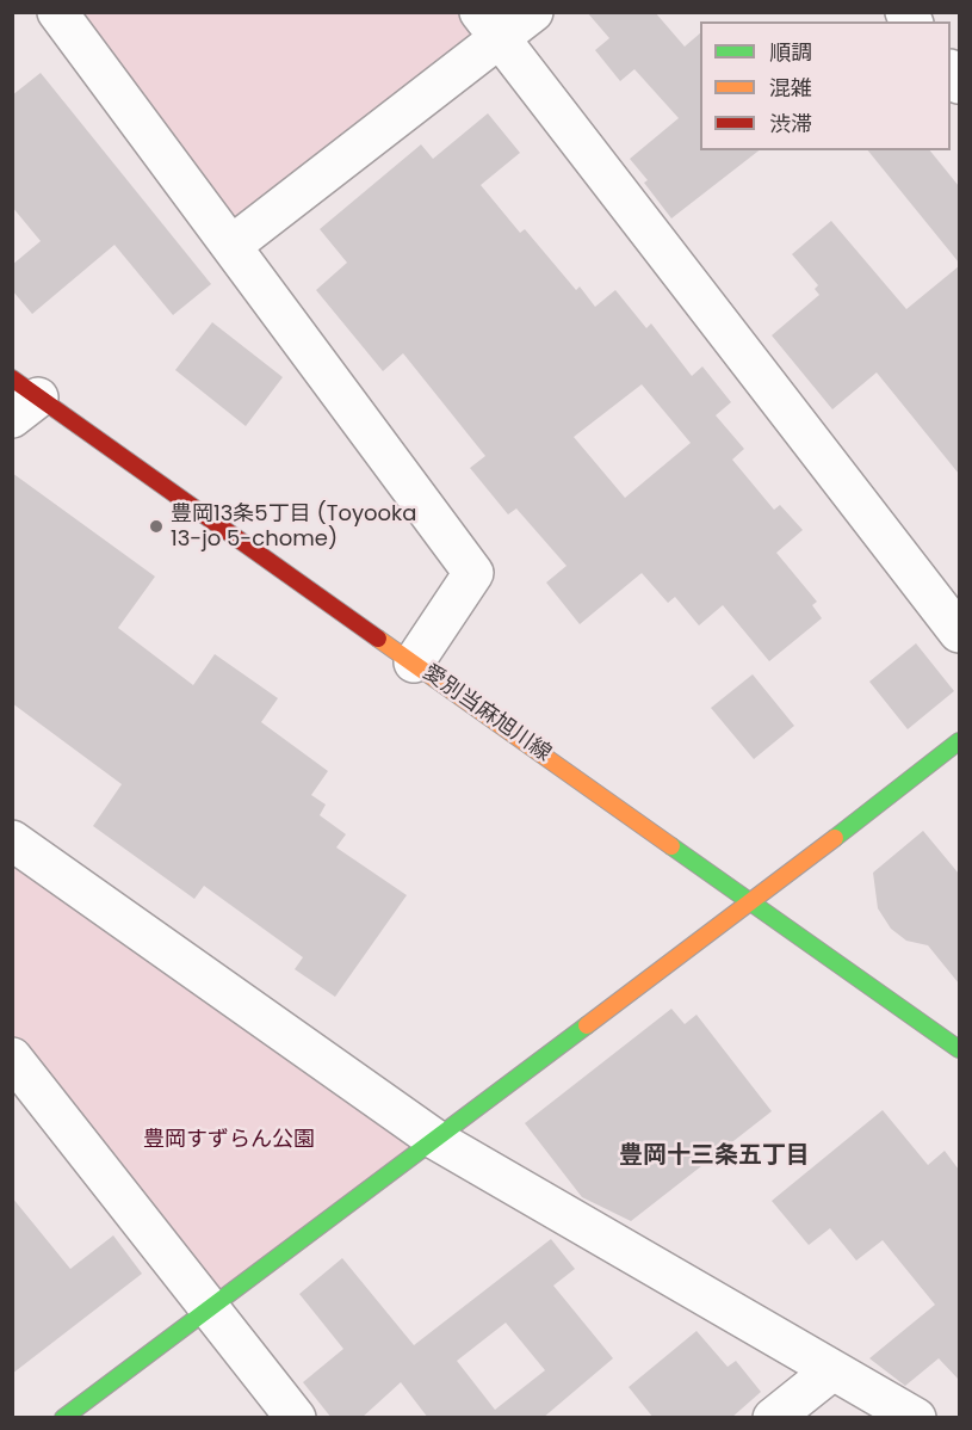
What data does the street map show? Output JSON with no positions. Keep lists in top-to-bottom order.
{
  "streets": {
    "street": ["愛別当麻旭川線"]
  },
  "districts": ["豊岡十三条五丁目"],
  "parks": ["豊岡すずらん公園"],
  "places": ["豊岡13条5丁目 (Toyooka 13-jo 5-chome)"],
  "legend": ["順調", "混雑", "渋滞"]
}
